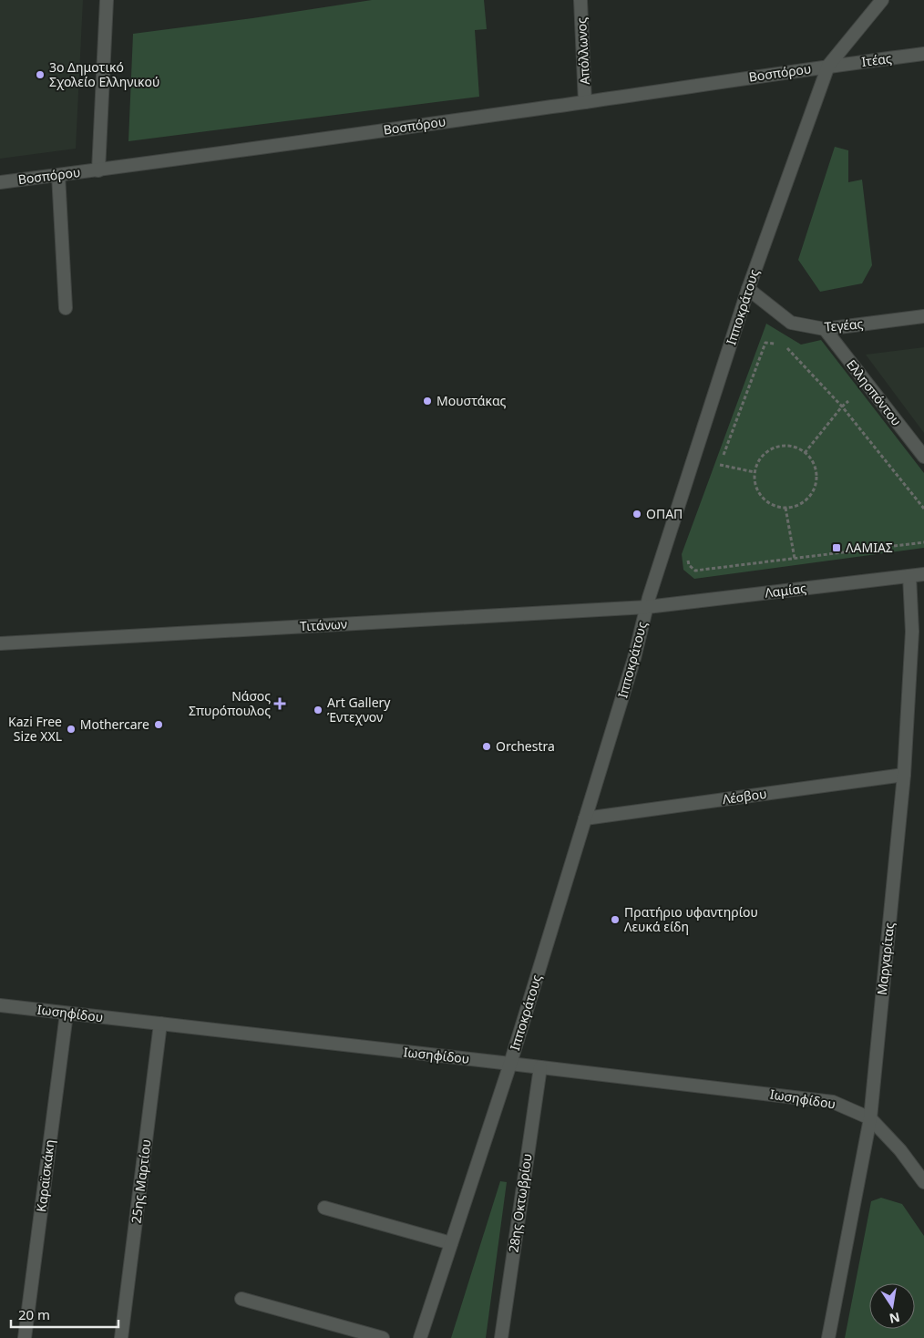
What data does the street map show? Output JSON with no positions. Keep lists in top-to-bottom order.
{
  "streets": {
    "street": [
      "Απόλλωνος",
      "Ιτέας",
      "Βοσπόρου",
      "Ιπποκράτους",
      "Τεγέας",
      "Ελλησπόντου",
      "Λαμίας",
      "Τιτάνων",
      "Λέσβου",
      "Μαργαρίτας",
      "Ιωσηφίδου",
      "Καραϊσκάκη",
      "25ης Μαρτίου",
      "28ης Οκτωβρίου"
    ]
  },
  "crossings": [
    ["Απόλλωνος", "Βοσπόρου"],
    ["Ιτέας", "Βοσπόρου"],
    ["Ιτέας", "Ιπποκράτους"],
    ["Βοσπόρου", "Ιπποκράτους"],
    ["Ιπποκράτους", "Τεγέας"],
    ["Ιπποκράτους", "Λαμίας"],
    ["Ιπποκράτους", "Τιτάνων"],
    ["Ιπποκράτους", "Λέσβου"],
    ["Ιπποκράτους", "Ιωσηφίδου"],
    ["Τεγέας", "Ελλησπόντου"],
    ["Λαμίας", "Τιτάνων"],
    ["Λαμίας", "Μαργαρίτας"],
    ["Λέσβου", "Μαργαρίτας"],
    ["Μαργαρίτας", "Ιωσηφίδου"],
    ["Ιωσηφίδου", "Καραϊσκάκη"],
    ["Ιωσηφίδου", "25ης Μαρτίου"],
    ["Ιωσηφίδου", "28ης Οκτωβρίου"]
  ],
  "places": {
    "other": [
      "3ο Δημοτικό Σχολείο Ελληνικού",
      "Μουστάκας",
      "ΟΠΑΠ",
      "Art Gallery Έντεχνον",
      "Mothercare",
      "Kazi Free Size XXL",
      "Orchestra",
      "Πρατήριο υφαντηρίου Λευκά είδη"
    ],
    "transit": ["ΛΑΜΙΑΣ"],
    "health": ["Νάσος Σπυρόπουλος"]
  },
  "scale_bar": "20 m",
  "north": "bottom"
}
